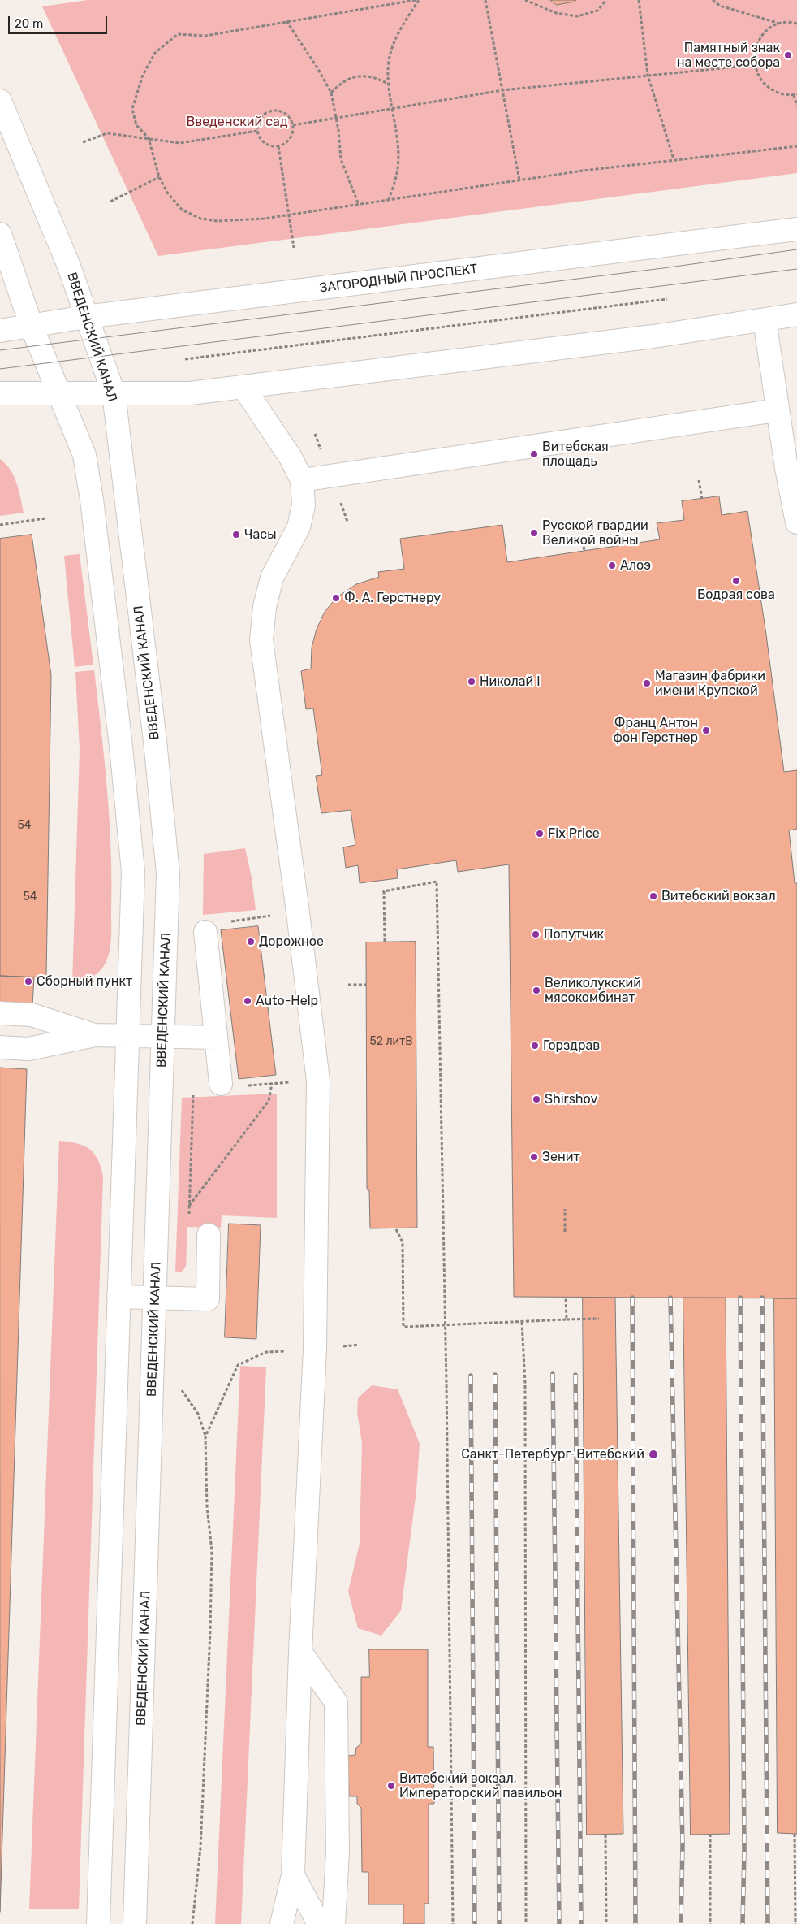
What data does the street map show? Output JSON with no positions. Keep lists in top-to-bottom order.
{
  "streets": {
    "street": ["ЗАГОРОДНЫЙ ПРОСПЕКТ", "ВВЕДЕНСКИЙ КАНАЛ"]
  },
  "crossings": [
    ["ЗАГОРОДНЫЙ ПРОСПЕКТ", "ВВЕДЕНСКИЙ КАНАЛ"]
  ],
  "parks": ["Введенский сад"],
  "places": [
    "Памятный знак на месте собора",
    "Витебская площадь",
    "Русской гвардии Великой войны",
    "Часы",
    "Алоэ",
    "Бодрая сова",
    "Ф. А. Герстнеру",
    "Николай I",
    "Магазин фабрики имени Крупской",
    "Франц Антон фон Герстнер",
    "Fix Price",
    "Витебский вокзал",
    "Попутчик",
    "Дорожное",
    "Сборный пункт",
    "Великолукский мясокомбинат",
    "Auto-Help",
    "Горздрав",
    "Shirshov",
    "Зенит",
    "Санкт-Петербург-Витебский",
    "Витебский вокзал, Императорский павильон"
  ],
  "house_numbers": ["54", "54", "52 литВ"],
  "scale_bar": "20 m"
}
